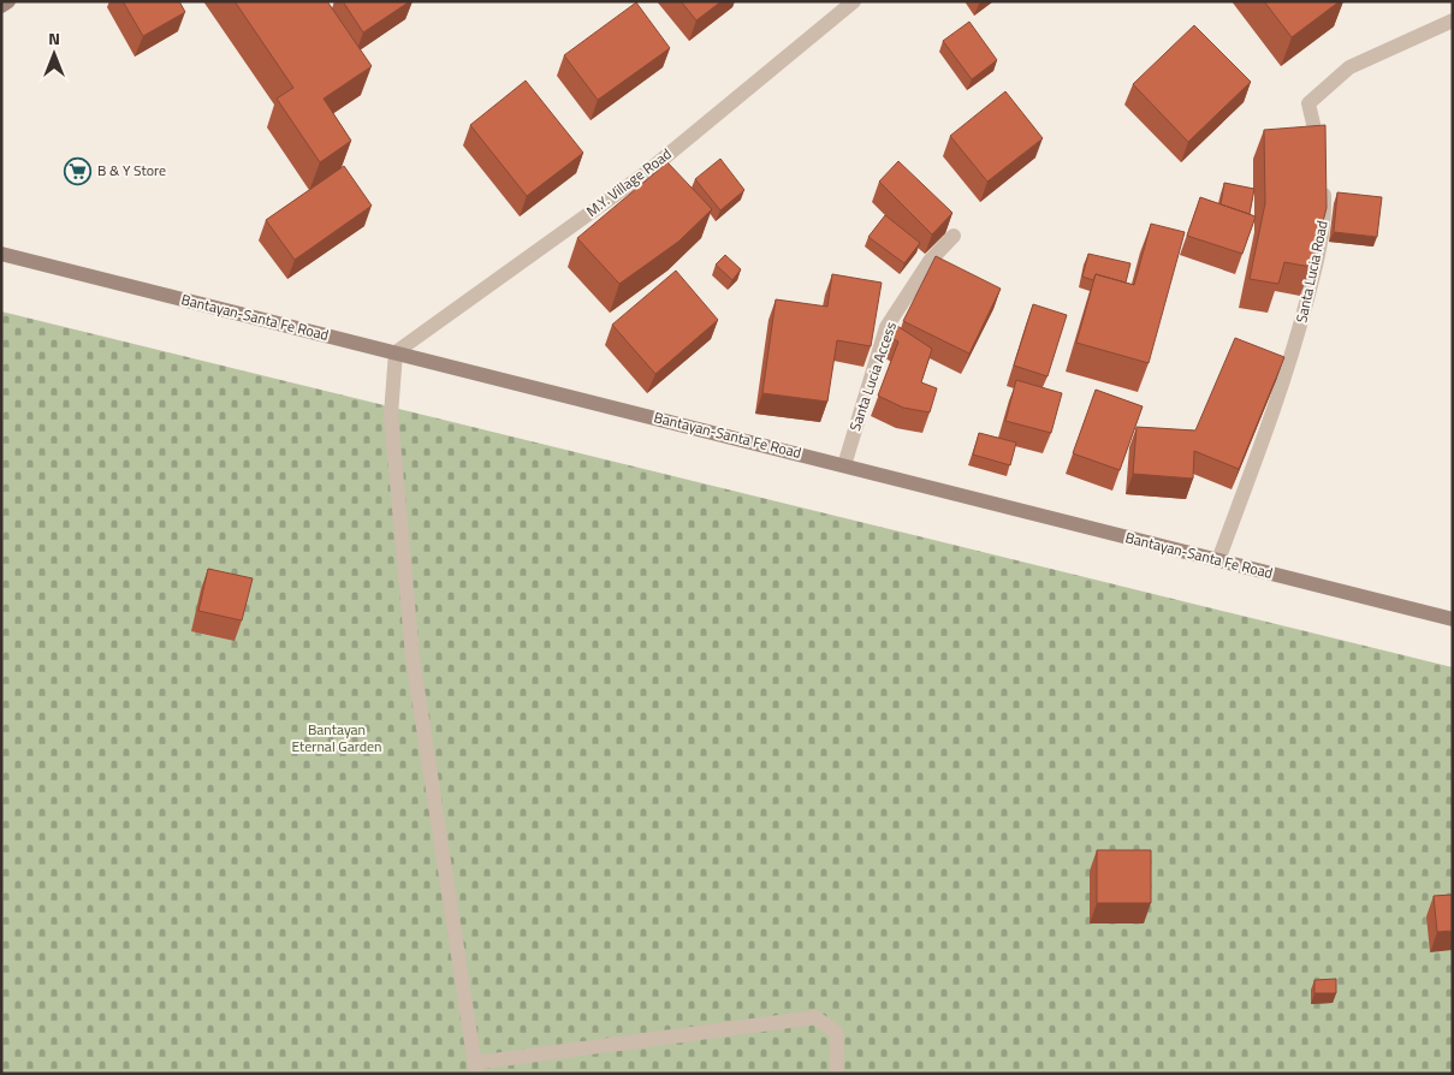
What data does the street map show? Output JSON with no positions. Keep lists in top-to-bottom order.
{
  "streets": {
    "main road": ["Bantayan-Santa Fe Road"],
    "street": ["M.Y. Village Road", "Santa Lucia Road", "Santa Lucia Access"]
  },
  "crossings": [
    ["M.Y. Village Road", "Bantayan-Santa Fe Road"],
    ["Santa Lucia Road", "Bantayan-Santa Fe Road"],
    ["Bantayan-Santa Fe Road", "Santa Lucia Access"]
  ],
  "parks": ["Bantayan Eternal Garden"],
  "places": {
    "supermarket": ["B & Y Store"]
  },
  "north": "top"
}
